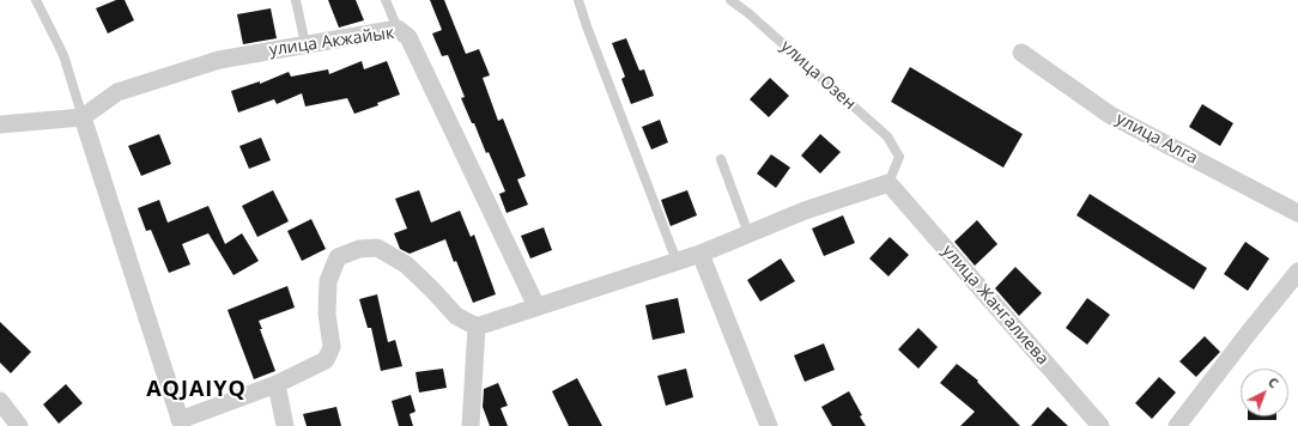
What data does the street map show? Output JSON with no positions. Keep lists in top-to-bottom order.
{
  "streets": {
    "street": ["улица Акжайык", "улица Алга", "улица Жангалиева"],
    "lane": ["улица Озен"]
  },
  "crossings": [
    ["улица Озен", "улица Жангалиева"]
  ],
  "districts": ["AQJAIYQ"],
  "north": "top right"
}
